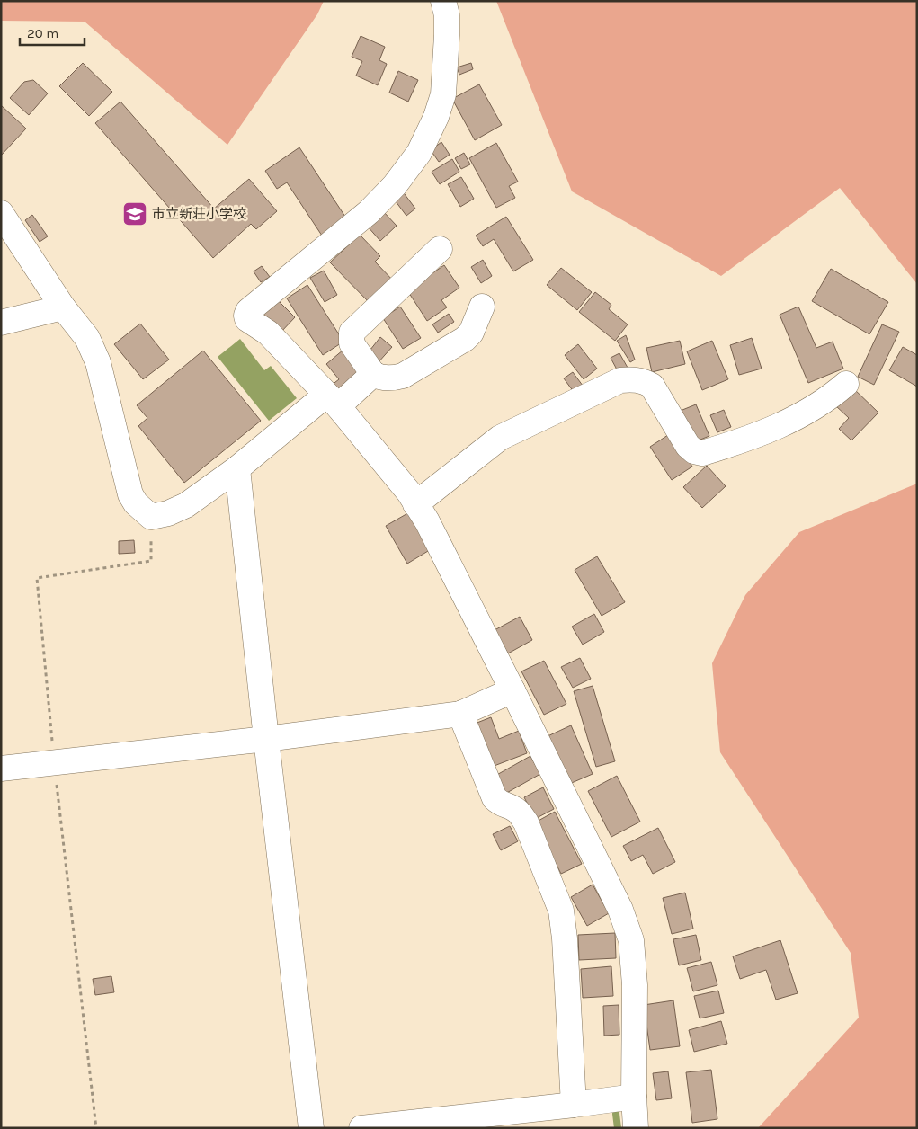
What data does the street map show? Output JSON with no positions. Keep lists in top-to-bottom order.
{
  "places": {
    "school or university": ["市立新荘小学校"]
  },
  "scale_bar": "20 m"
}
